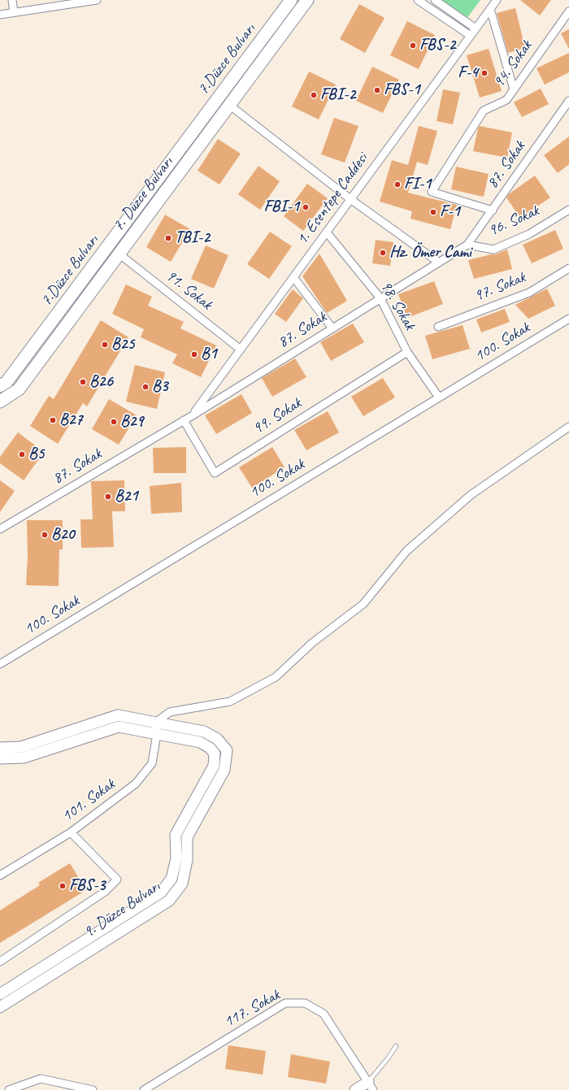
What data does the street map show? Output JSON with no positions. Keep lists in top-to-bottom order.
{
  "streets": {
    "main road": ["7.Düzce Bulvarı", "7. Düzce Bulvarı", "9. Düzce Bulvarı"],
    "street": [
      "94. Sokak",
      "87. Sokak",
      "1. Esentepe Caddesi",
      "96. Sokak",
      "97. Sokak",
      "91. Sokak",
      "98. Sokak",
      "100. Sokak",
      "99. Sokak",
      "101. Sokak",
      "117. Sokak"
    ]
  },
  "crossings": [
    ["94. Sokak", "87. Sokak"],
    ["87. Sokak", "1. Esentepe Caddesi"],
    ["87. Sokak", "96. Sokak"],
    ["87. Sokak", "98. Sokak"],
    ["87. Sokak", "99. Sokak"],
    ["7. Düzce Bulvarı", "91. Sokak"],
    ["1. Esentepe Caddesi", "91. Sokak"],
    ["1. Esentepe Caddesi", "98. Sokak"],
    ["98. Sokak", "100. Sokak"],
    ["98. Sokak", "99. Sokak"],
    ["101. Sokak", "9. Düzce Bulvarı"]
  ],
  "places": [
    "FBS-2",
    "F-4",
    "FBS-1",
    "FBI-2",
    "FI-1",
    "FBI-1",
    "F-1",
    "TBI-2",
    "Hz. Ömer Cami",
    "B25",
    "B1",
    "B26",
    "B3",
    "B27",
    "B29",
    "B5",
    "B21",
    "B20",
    "FBS-3"
  ]
}
